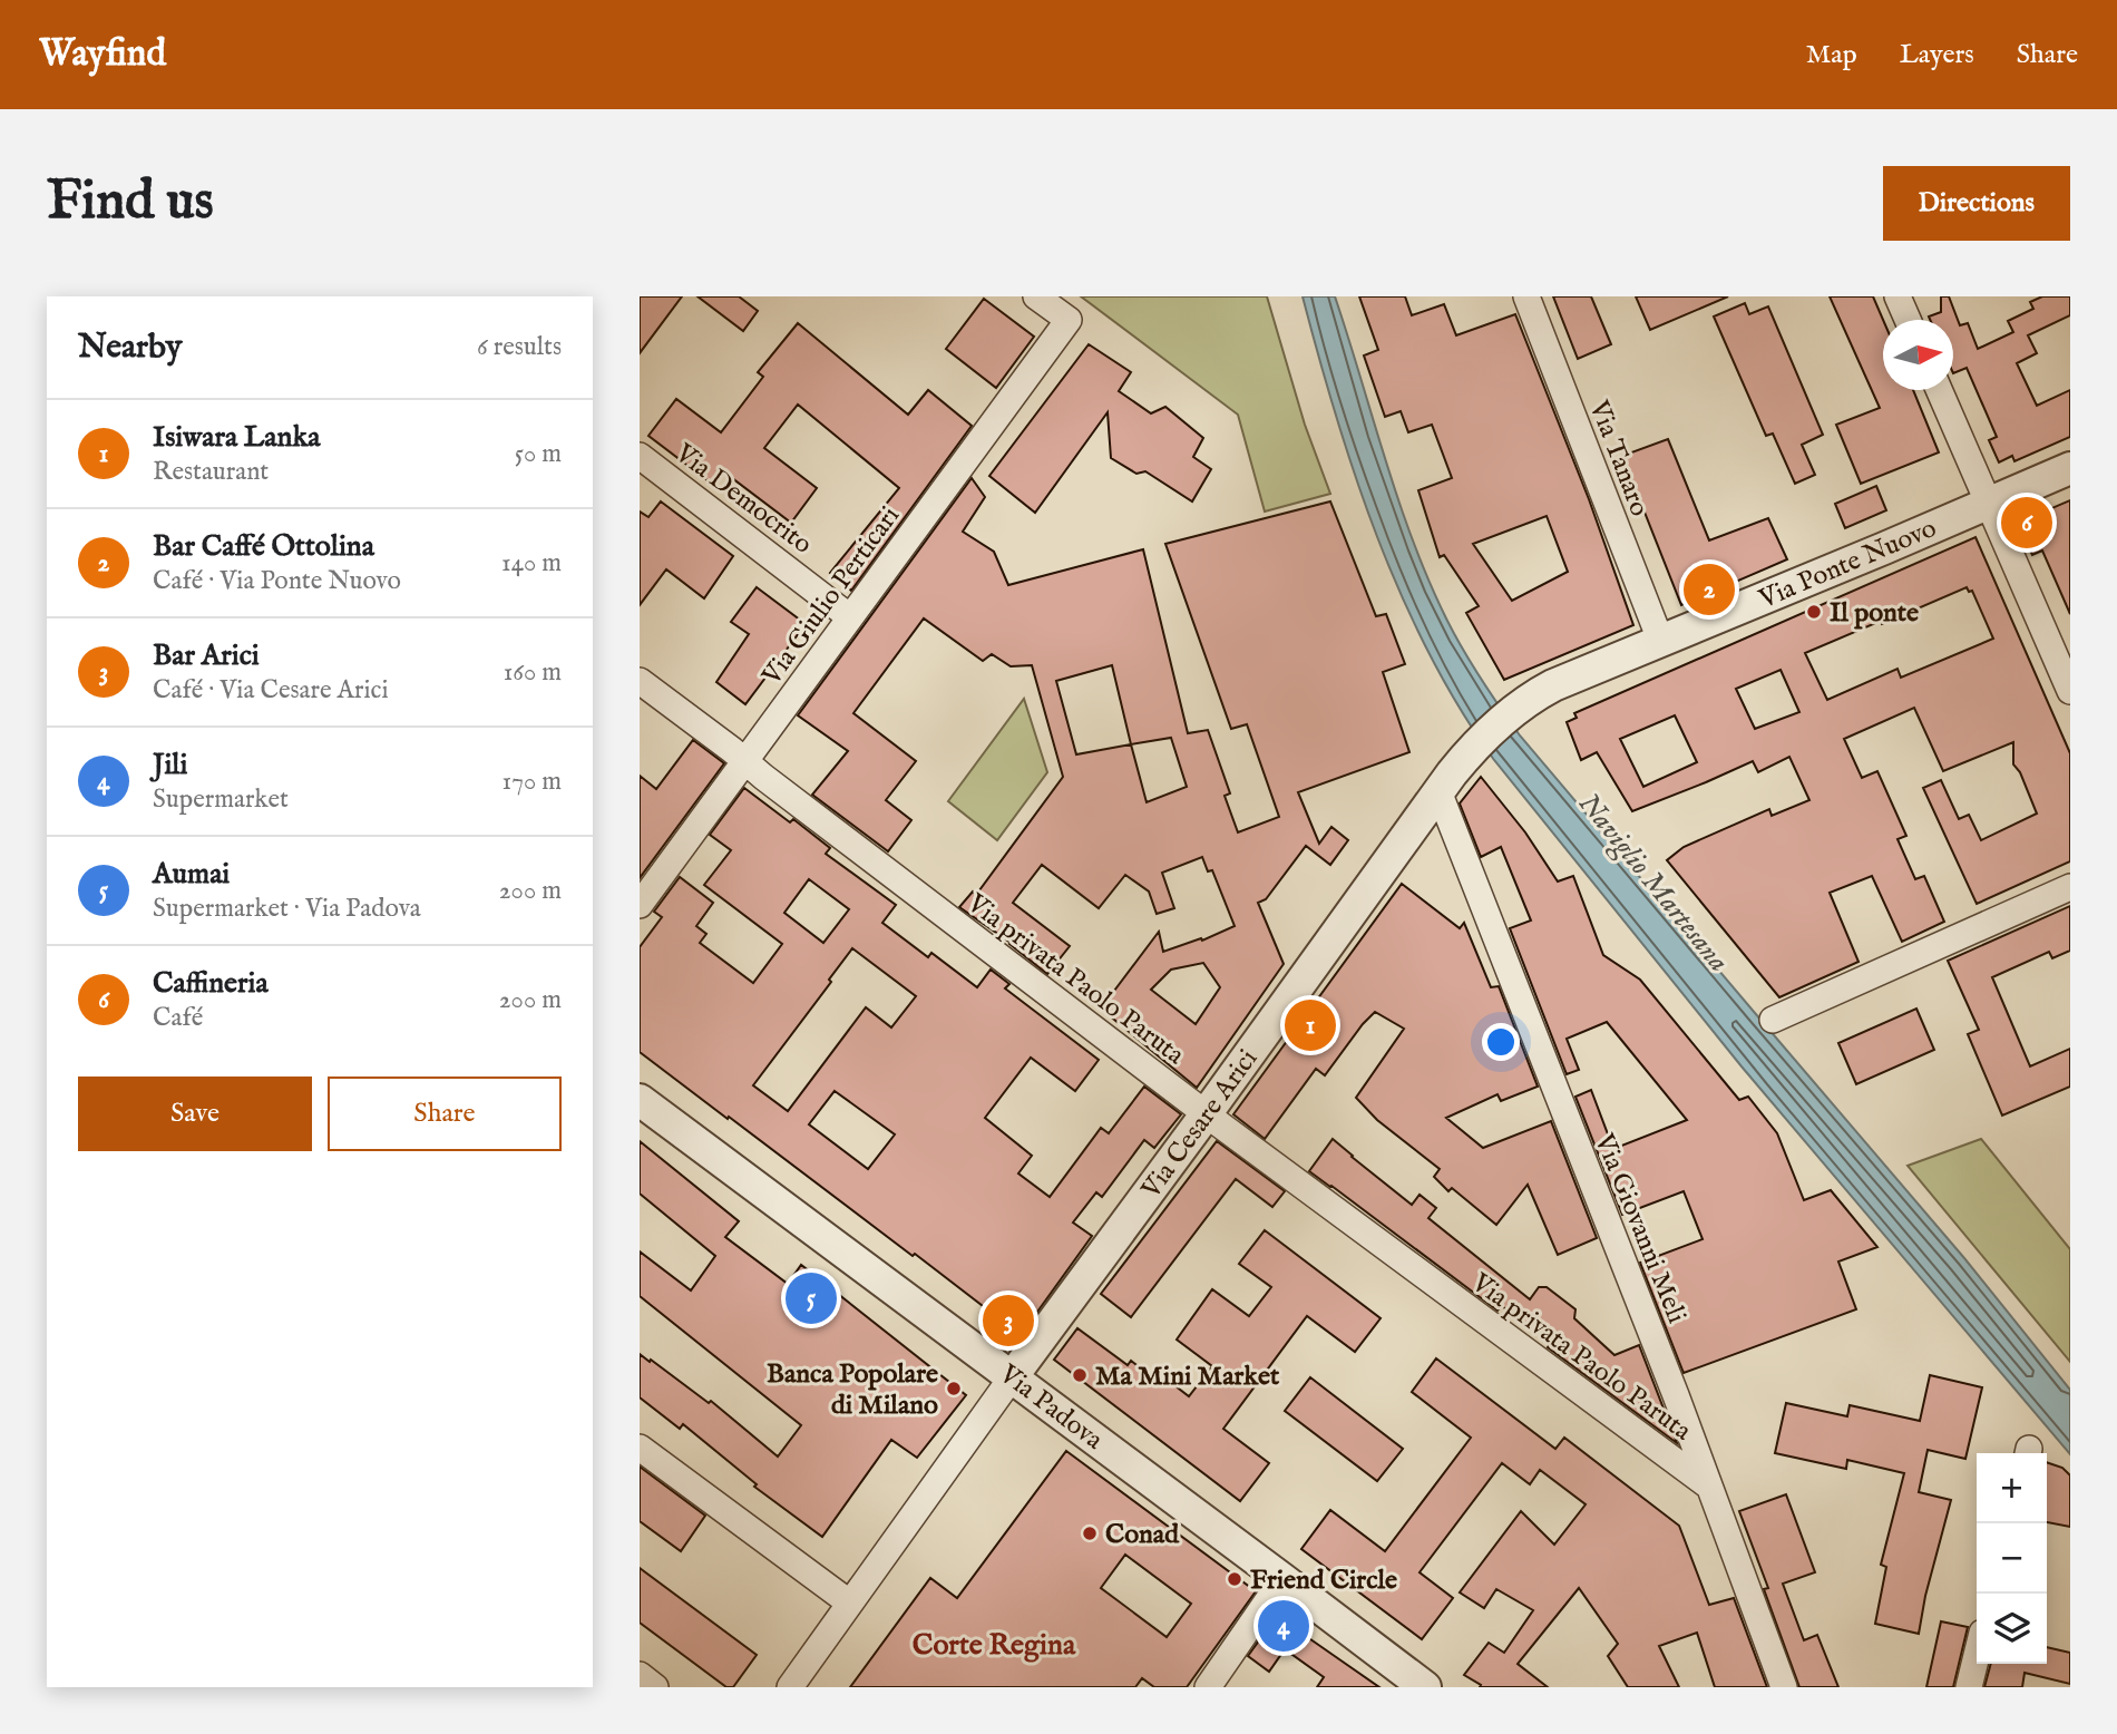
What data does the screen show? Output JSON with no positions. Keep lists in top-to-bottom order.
{
  "streets": {
    "street": [
      "Via Tanaro",
      "Via Democrito",
      "Via Ponte Nuovo",
      "Via Giulio Perticari",
      "Via privata Paolo Paruta",
      "Via Cesare Arici",
      "Via Giovanni Meli",
      "Via Padova"
    ]
  },
  "crossings": [
    ["Via Tanaro", "Via Ponte Nuovo"],
    ["Via Democrito", "Via Giulio Perticari"],
    ["Via Ponte Nuovo", "Via Cesare Arici"],
    ["Via Ponte Nuovo", "Via Giovanni Meli"],
    ["Via Giulio Perticari", "Via privata Paolo Paruta"],
    ["Via privata Paolo Paruta", "Via Cesare Arici"],
    ["Via privata Paolo Paruta", "Via Giovanni Meli"],
    ["Via Cesare Arici", "Via Giovanni Meli"],
    ["Via Cesare Arici", "Via Padova"]
  ],
  "districts": ["Corte Regina"],
  "water": ["Naviglio Martesana"],
  "places": [
    "Il ponte",
    "Ma Mini Market",
    "Banca Popolare di Milano",
    "Conad",
    "Friend Circle"
  ],
  "north": "right",
  "page": {
    "header": "Wayfind",
    "nav": ["Map", "Layers", "Share"],
    "buttons": [
      "Directions",
      ["Save", "Share"]
    ],
    "title": "Find us",
    "heading": ["Nearby", "6 results"],
    "list": [
      {
        "mark": "1",
        "name": "Isiwara Lanka",
        "note": "Restaurant",
        "value": "50 m"
      },
      {
        "mark": "2",
        "name": "Bar Caffé Ottolina",
        "note": "Café · Via Ponte Nuovo",
        "value": "140 m"
      },
      {
        "mark": "3",
        "name": "Bar Arici",
        "note": "Café · Via Cesare Arici",
        "value": "160 m"
      },
      {
        "mark": "4",
        "name": "Jili",
        "note": "Supermarket",
        "value": "170 m"
      },
      {
        "mark": "5",
        "name": "Aumai",
        "note": "Supermarket · Via Padova",
        "value": "200 m"
      },
      {
        "mark": "6",
        "name": "Caffineria",
        "note": "Café",
        "value": "200 m"
      }
    ],
    "pins": [
      "6",
      "2",
      "1",
      "5",
      "3",
      "4"
    ],
    "map_buttons": ["+", "−"]
  }
}
